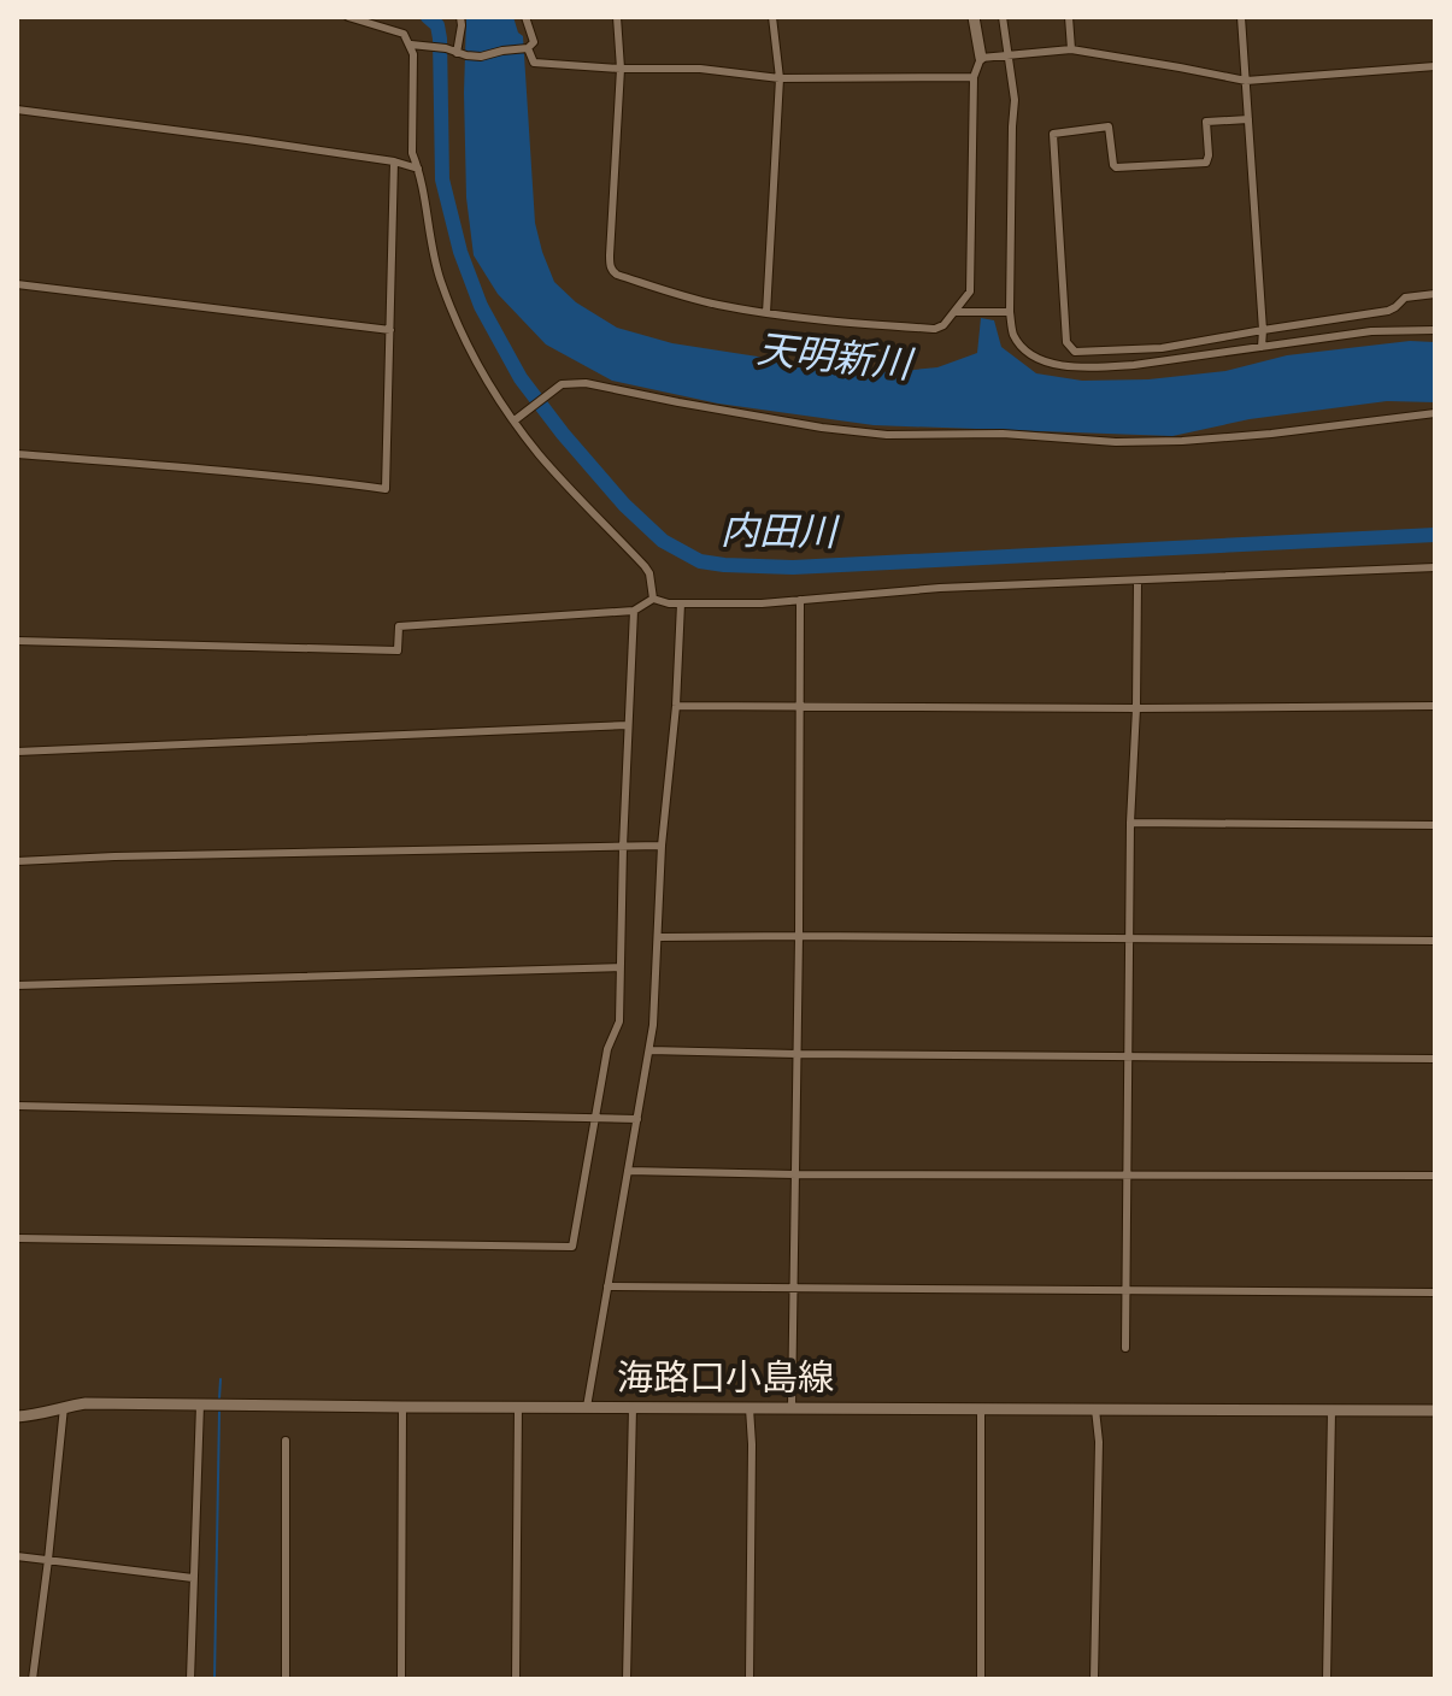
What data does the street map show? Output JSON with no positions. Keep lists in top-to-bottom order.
{
  "streets": {
    "main road": ["海路口小島線"]
  },
  "water": ["天明新川", "内田川"]
}
